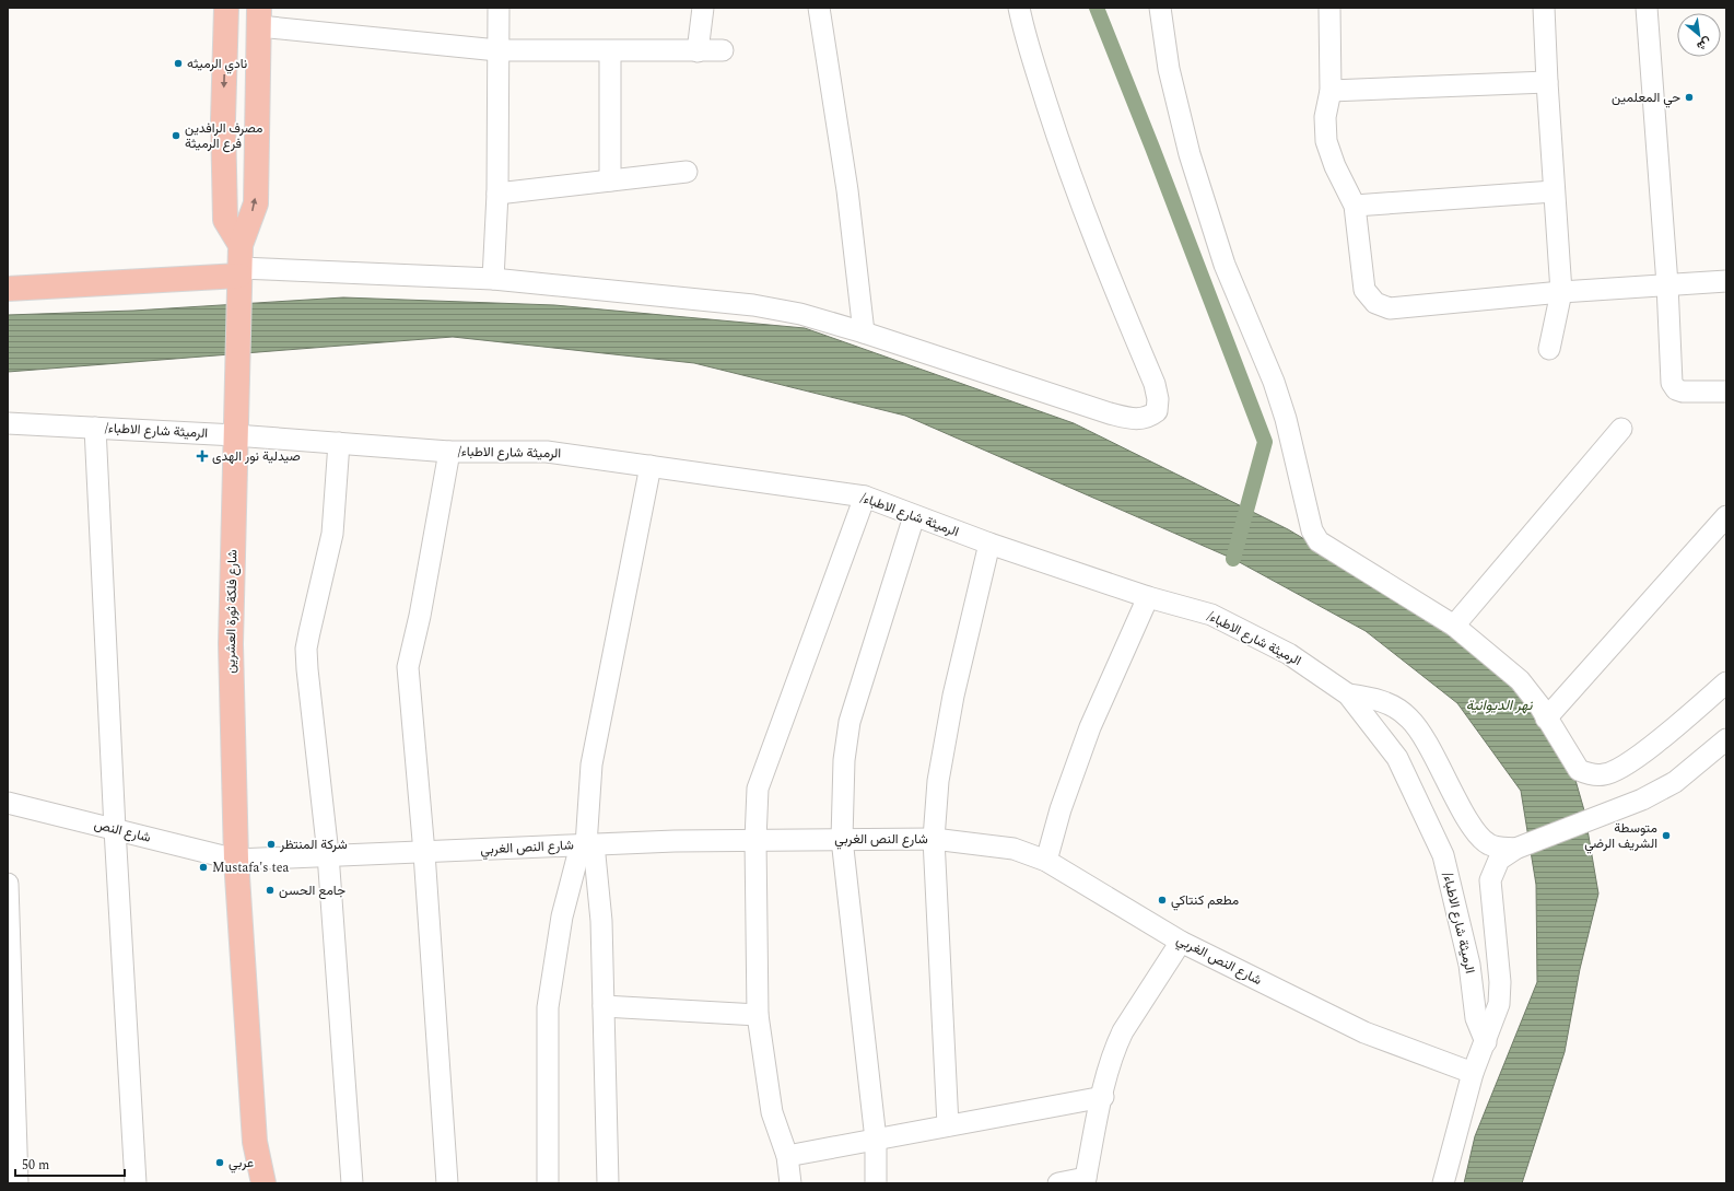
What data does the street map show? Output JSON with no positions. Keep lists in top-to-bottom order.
{
  "streets": {
    "main road": ["شارع فلكة ثورة العشرين"],
    "street": ["/الرميثة شارع الاطباء", "شارع النص", "شارع النص الغربي"]
  },
  "crossings": [
    ["/الرميثة شارع الاطباء", "شارع فلكة ثورة العشرين"],
    ["شارع فلكة ثورة العشرين", "شارع النص"],
    ["شارع فلكة ثورة العشرين", "شارع النص الغربي"],
    ["شارع النص", "شارع النص الغربي"]
  ],
  "water": ["نهر الديوانية"],
  "places": {
    "other": [
      "نادي الرميثه",
      "حي المعلمين",
      "مصرف الرافدين فرع الرميثة",
      "متوسطة الشريف الرضي",
      "شركة المنتظر",
      "Mustafa's tea",
      "جامع الحسن",
      "مطعم كنتاكي",
      "عربي"
    ],
    "health": ["صيدلية نور الهدى"]
  },
  "scale_bar": "50 m",
  "north": "bottom right"
}
